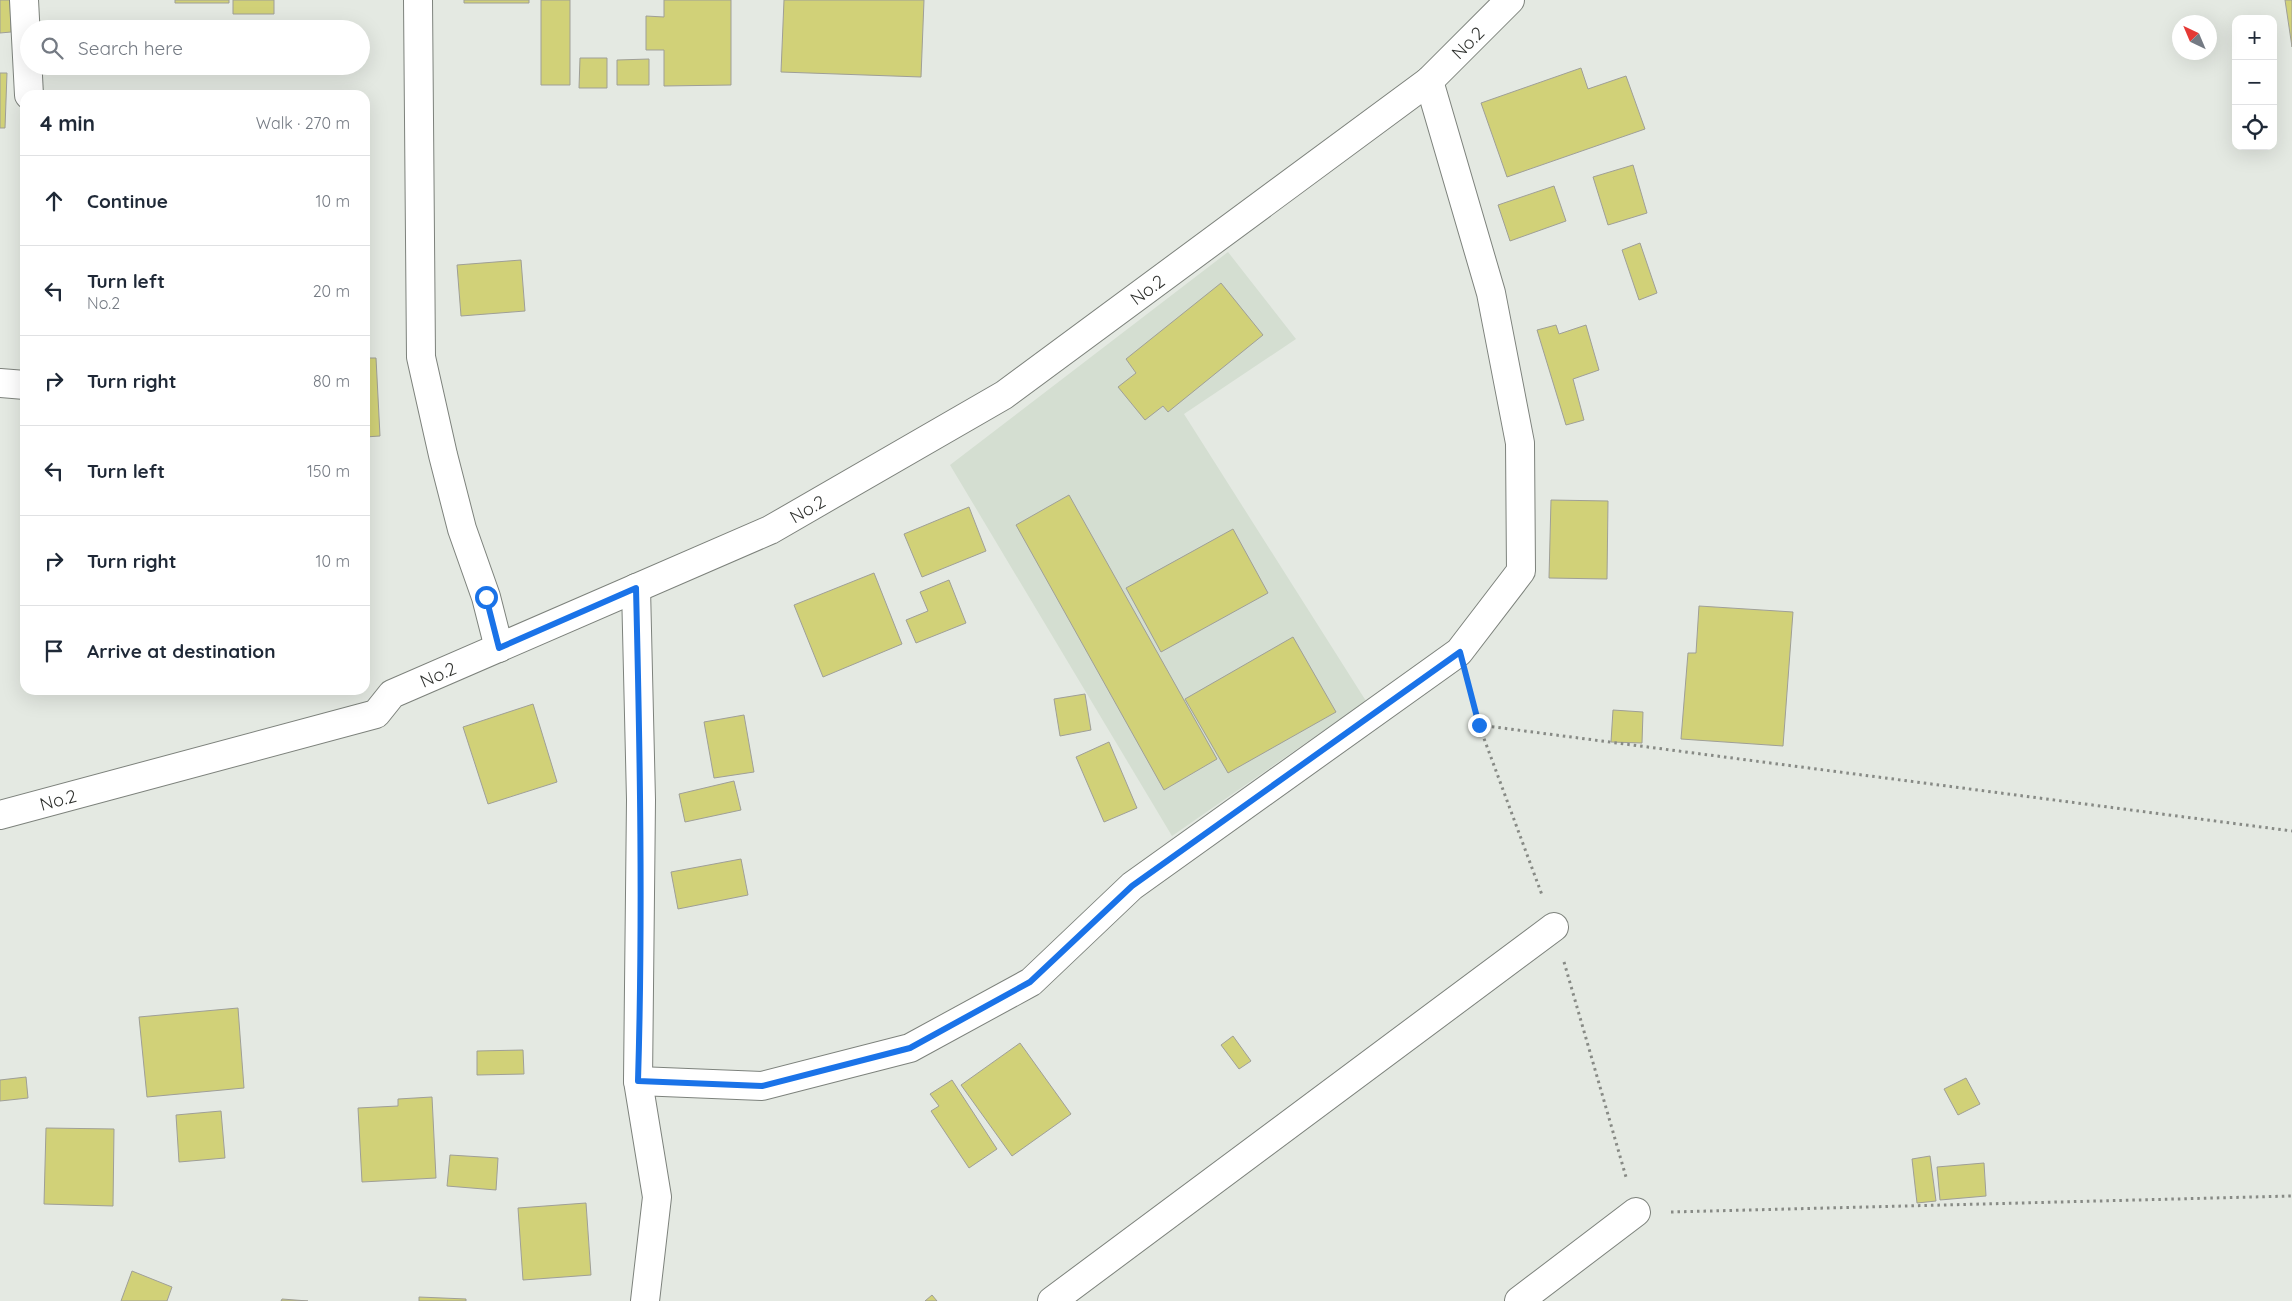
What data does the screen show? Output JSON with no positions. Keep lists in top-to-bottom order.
{
  "streets": {
    "street": ["No.2"]
  },
  "north": "top left",
  "page": {
    "map_buttons": ["+", "−"],
    "search": "Search here",
    "heading": ["4 min", "Walk · 270 m"],
    "list": [
      ["Continue", "10 m"],
      ["Turn left", "No.2", "20 m"],
      ["Turn right", "80 m"],
      ["Turn left", "150 m"],
      ["Turn right", "10 m"],
      "Arrive at destination"
    ]
  }
}
